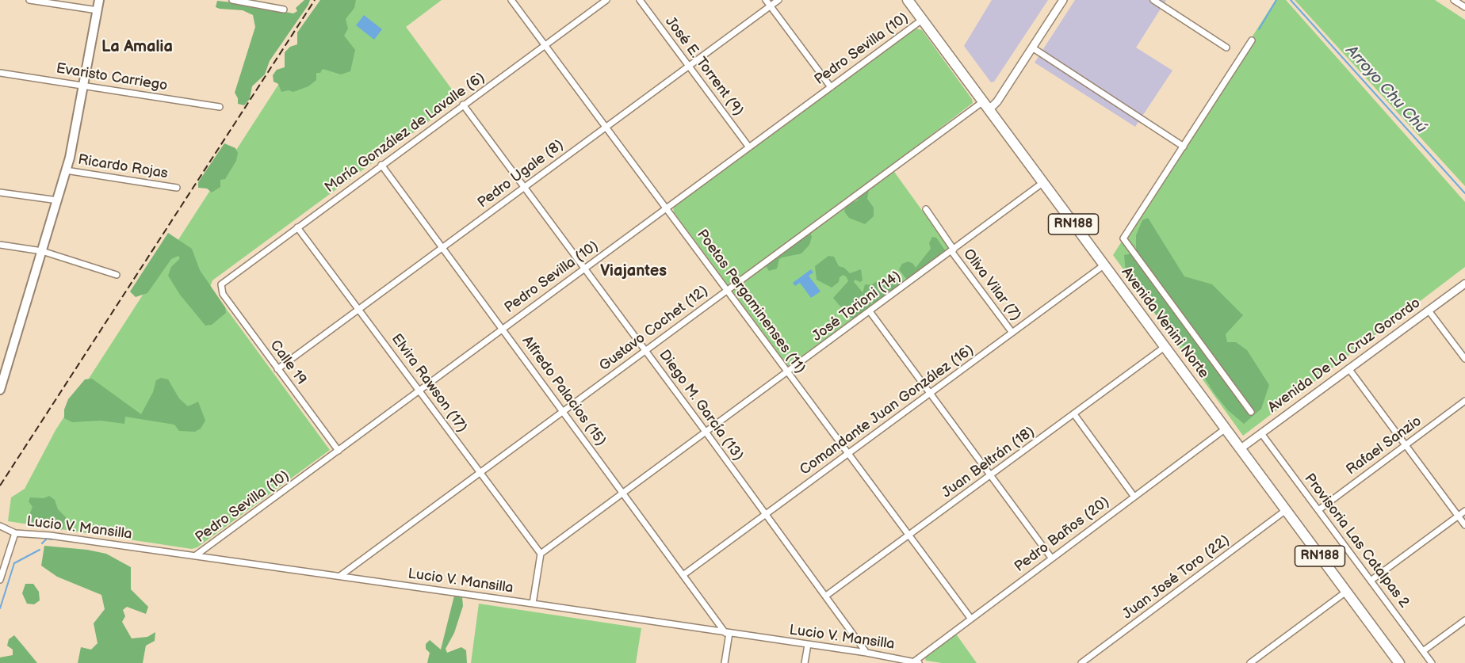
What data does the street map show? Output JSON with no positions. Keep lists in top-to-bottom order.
{
  "streets": {
    "highway": ["RN188", "Avenida Venini Norte"],
    "main road": ["Avenida De La Cruz Gorordo"],
    "street": [
      "Pedro Sevilla (10)",
      "José E. Torrent (9)",
      "Evaristo Carriego",
      "María González de Lavalle (6)",
      "Ricardo Rojas",
      "Pedro Ugale (8)",
      "Oliva Vilar (7)",
      "Poetas Pergaminenses (11)",
      "José Torioni (14)",
      "Gustavo Cochet (12)",
      "Calle 19",
      "Elvira Rawson (17)",
      "Alfredo Palacios (15)",
      "Diego M. García (13)",
      "Comandante Juan González (16)",
      "Rafael Sanzio",
      "Juan Beltrán (18)",
      "Lucio V. Mansilla",
      "Pedro Baños (20)",
      "Provisoria Las Catalpas 2",
      "Juan José Toro (22)"
    ]
  },
  "crossings": [
    ["Pedro Sevilla (10)", "José E. Torrent (9)"],
    ["Pedro Sevilla (10)", "Poetas Pergaminenses (11)"],
    ["Pedro Sevilla (10)", "Avenida Venini Norte"],
    ["Pedro Sevilla (10)", "Calle 19"],
    ["Pedro Sevilla (10)", "Elvira Rawson (17)"],
    ["Pedro Sevilla (10)", "Alfredo Palacios (15)"],
    ["Pedro Sevilla (10)", "Diego M. García (13)"],
    ["Pedro Sevilla (10)", "Lucio V. Mansilla"],
    ["José E. Torrent (9)", "Pedro Ugale (8)"],
    ["María González de Lavalle (6)", "Poetas Pergaminenses (11)"],
    ["María González de Lavalle (6)", "Calle 19"],
    ["María González de Lavalle (6)", "Elvira Rawson (17)"],
    ["María González de Lavalle (6)", "Alfredo Palacios (15)"],
    ["María González de Lavalle (6)", "Diego M. García (13)"],
    ["Pedro Ugale (8)", "Poetas Pergaminenses (11)"],
    ["Pedro Ugale (8)", "Calle 19"],
    ["Pedro Ugale (8)", "Elvira Rawson (17)"],
    ["Pedro Ugale (8)", "Alfredo Palacios (15)"],
    ["Pedro Ugale (8)", "Diego M. García (13)"],
    ["Oliva Vilar (7)", "José Torioni (14)"],
    ["Oliva Vilar (7)", "Comandante Juan González (16)"],
    ["Poetas Pergaminenses (11)", "José Torioni (14)"],
    ["Poetas Pergaminenses (11)", "Gustavo Cochet (12)"],
    ["Poetas Pergaminenses (11)", "Comandante Juan González (16)"],
    ["Poetas Pergaminenses (11)", "Juan Beltrán (18)"],
    ["Poetas Pergaminenses (11)", "Pedro Baños (20)"],
    ["José Torioni (14)", "Avenida Venini Norte"],
    ["José Torioni (14)", "Elvira Rawson (17)"],
    ["José Torioni (14)", "Alfredo Palacios (15)"],
    ["José Torioni (14)", "Diego M. García (13)"],
    ["Avenida Venini Norte", "Gustavo Cochet (12)"],
    ["Avenida Venini Norte", "Avenida De La Cruz Gorordo"],
    ["Avenida Venini Norte", "Comandante Juan González (16)"],
    ["Avenida Venini Norte", "Juan Beltrán (18)"],
    ["Avenida Venini Norte", "Pedro Baños (20)"],
    ["Avenida Venini Norte", "Juan José Toro (22)"],
    ["Gustavo Cochet (12)", "Elvira Rawson (17)"],
    ["Gustavo Cochet (12)", "Alfredo Palacios (15)"],
    ["Gustavo Cochet (12)", "Diego M. García (13)"],
    ["Gustavo Cochet (12)", "Lucio V. Mansilla"],
    ["Avenida De La Cruz Gorordo", "Provisoria Las Catalpas 2"],
    ["Alfredo Palacios (15)", "Comandante Juan González (16)"],
    ["Alfredo Palacios (15)", "Lucio V. Mansilla"],
    ["Diego M. García (13)", "Comandante Juan González (16)"],
    ["Diego M. García (13)", "Juan Beltrán (18)"],
    ["Diego M. García (13)", "Lucio V. Mansilla"],
    ["Rafael Sanzio", "Provisoria Las Catalpas 2"],
    ["Lucio V. Mansilla", "Pedro Baños (20)"]
  ],
  "districts": ["La Amalia", "Viajantes"],
  "water": ["Arroyo Chu Chú"]
}
